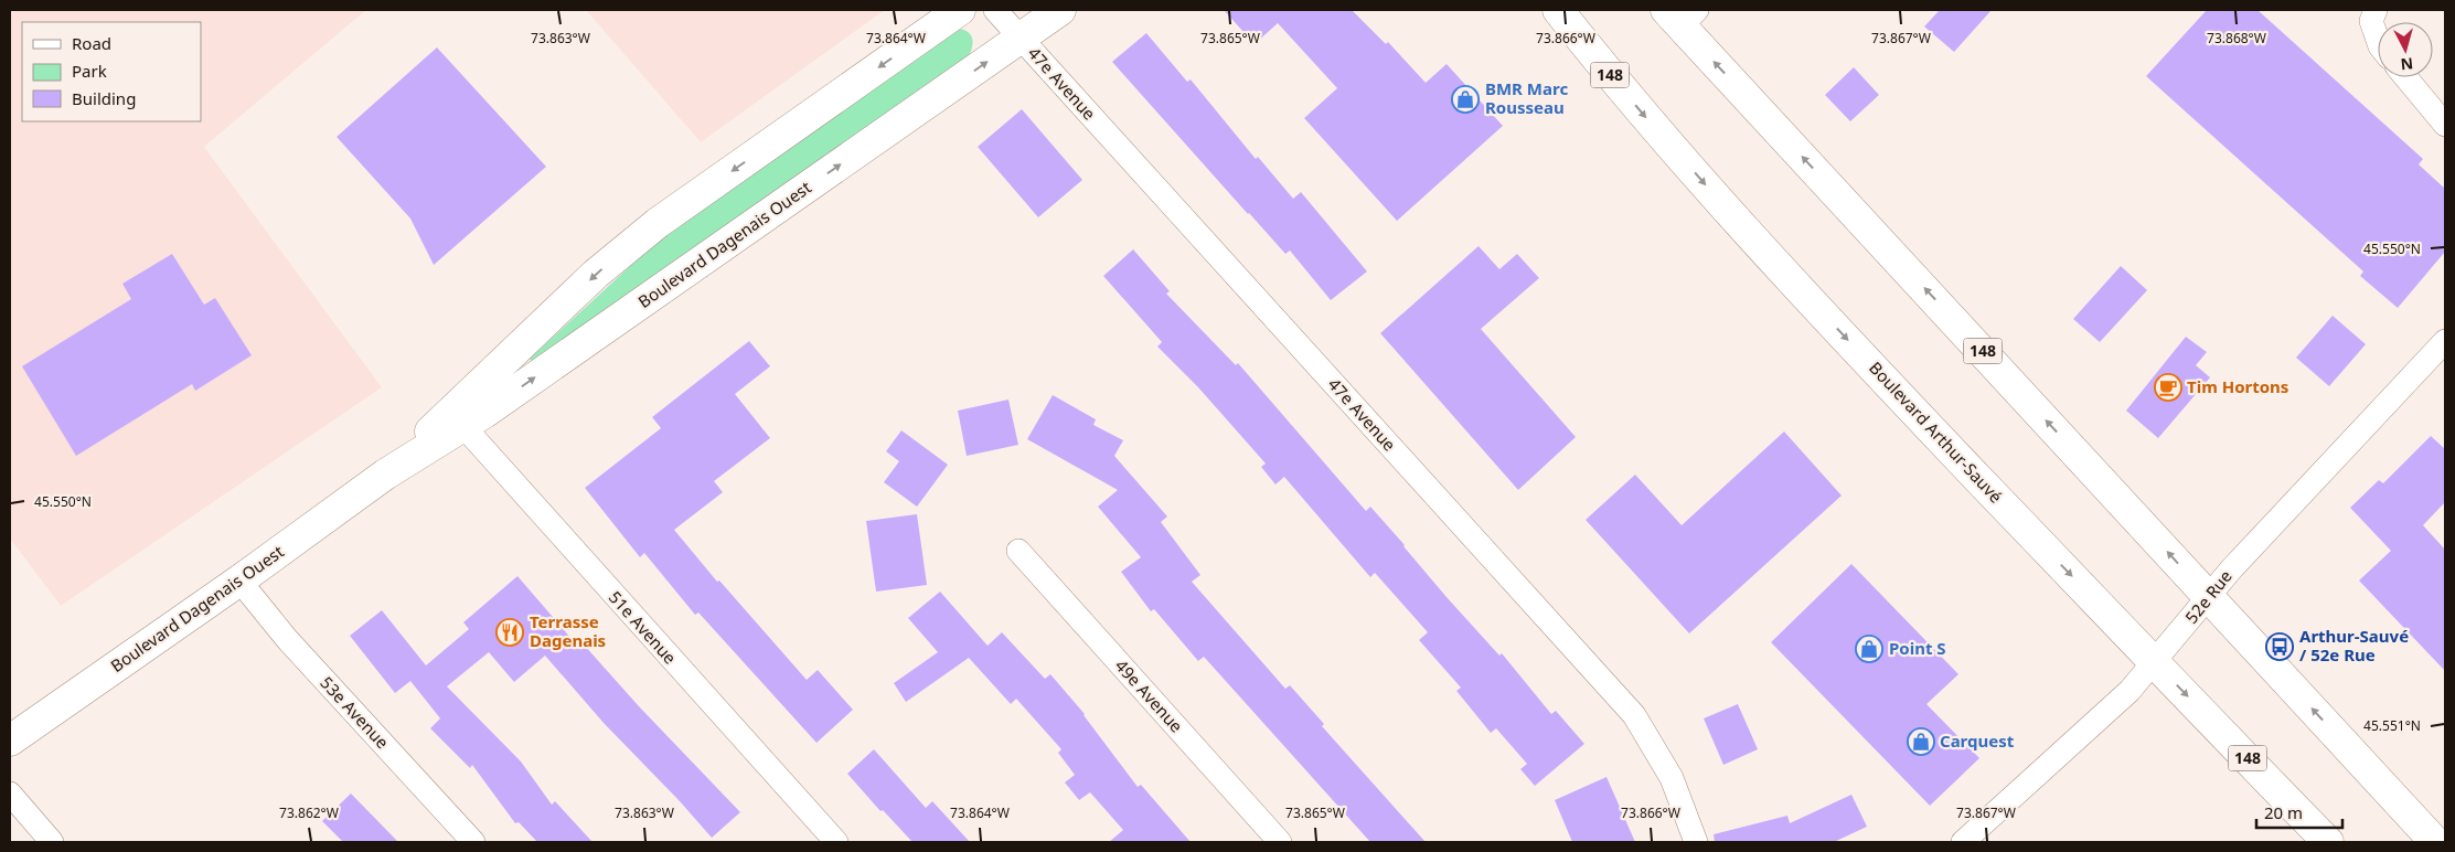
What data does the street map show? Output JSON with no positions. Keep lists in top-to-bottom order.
{
  "streets": {
    "main road": ["148", "Boulevard Dagenais Ouest", "Boulevard Arthur-Sauvé"],
    "street": [
      "47e Avenue",
      "52e Rue",
      "51e Avenue",
      "49e Avenue",
      "53e Avenue"
    ]
  },
  "crossings": [
    ["148", "52e Rue"],
    ["47e Avenue", "Boulevard Dagenais Ouest"],
    ["Boulevard Dagenais Ouest", "51e Avenue"],
    ["Boulevard Dagenais Ouest", "53e Avenue"],
    ["Boulevard Arthur-Sauvé", "52e Rue"]
  ],
  "places": {
    "shop": ["BMR Marc Rousseau", "Point S", "Carquest"],
    "cafe": ["Tim Hortons"],
    "restaurant": ["Terrasse Dagenais"],
    "bus stop": ["Arthur-Sauvé / 52e Rue"]
  },
  "legend": ["Road", "Park", "Building"],
  "scale_bar": "20 m",
  "north": "bottom",
  "coordinates": [
    "73.863°W",
    "73.864°W",
    "73.865°W",
    "73.866°W",
    "73.867°W",
    "73.868°W",
    "45.550°N",
    "45.551°N",
    "73.862°W"
  ]
}
